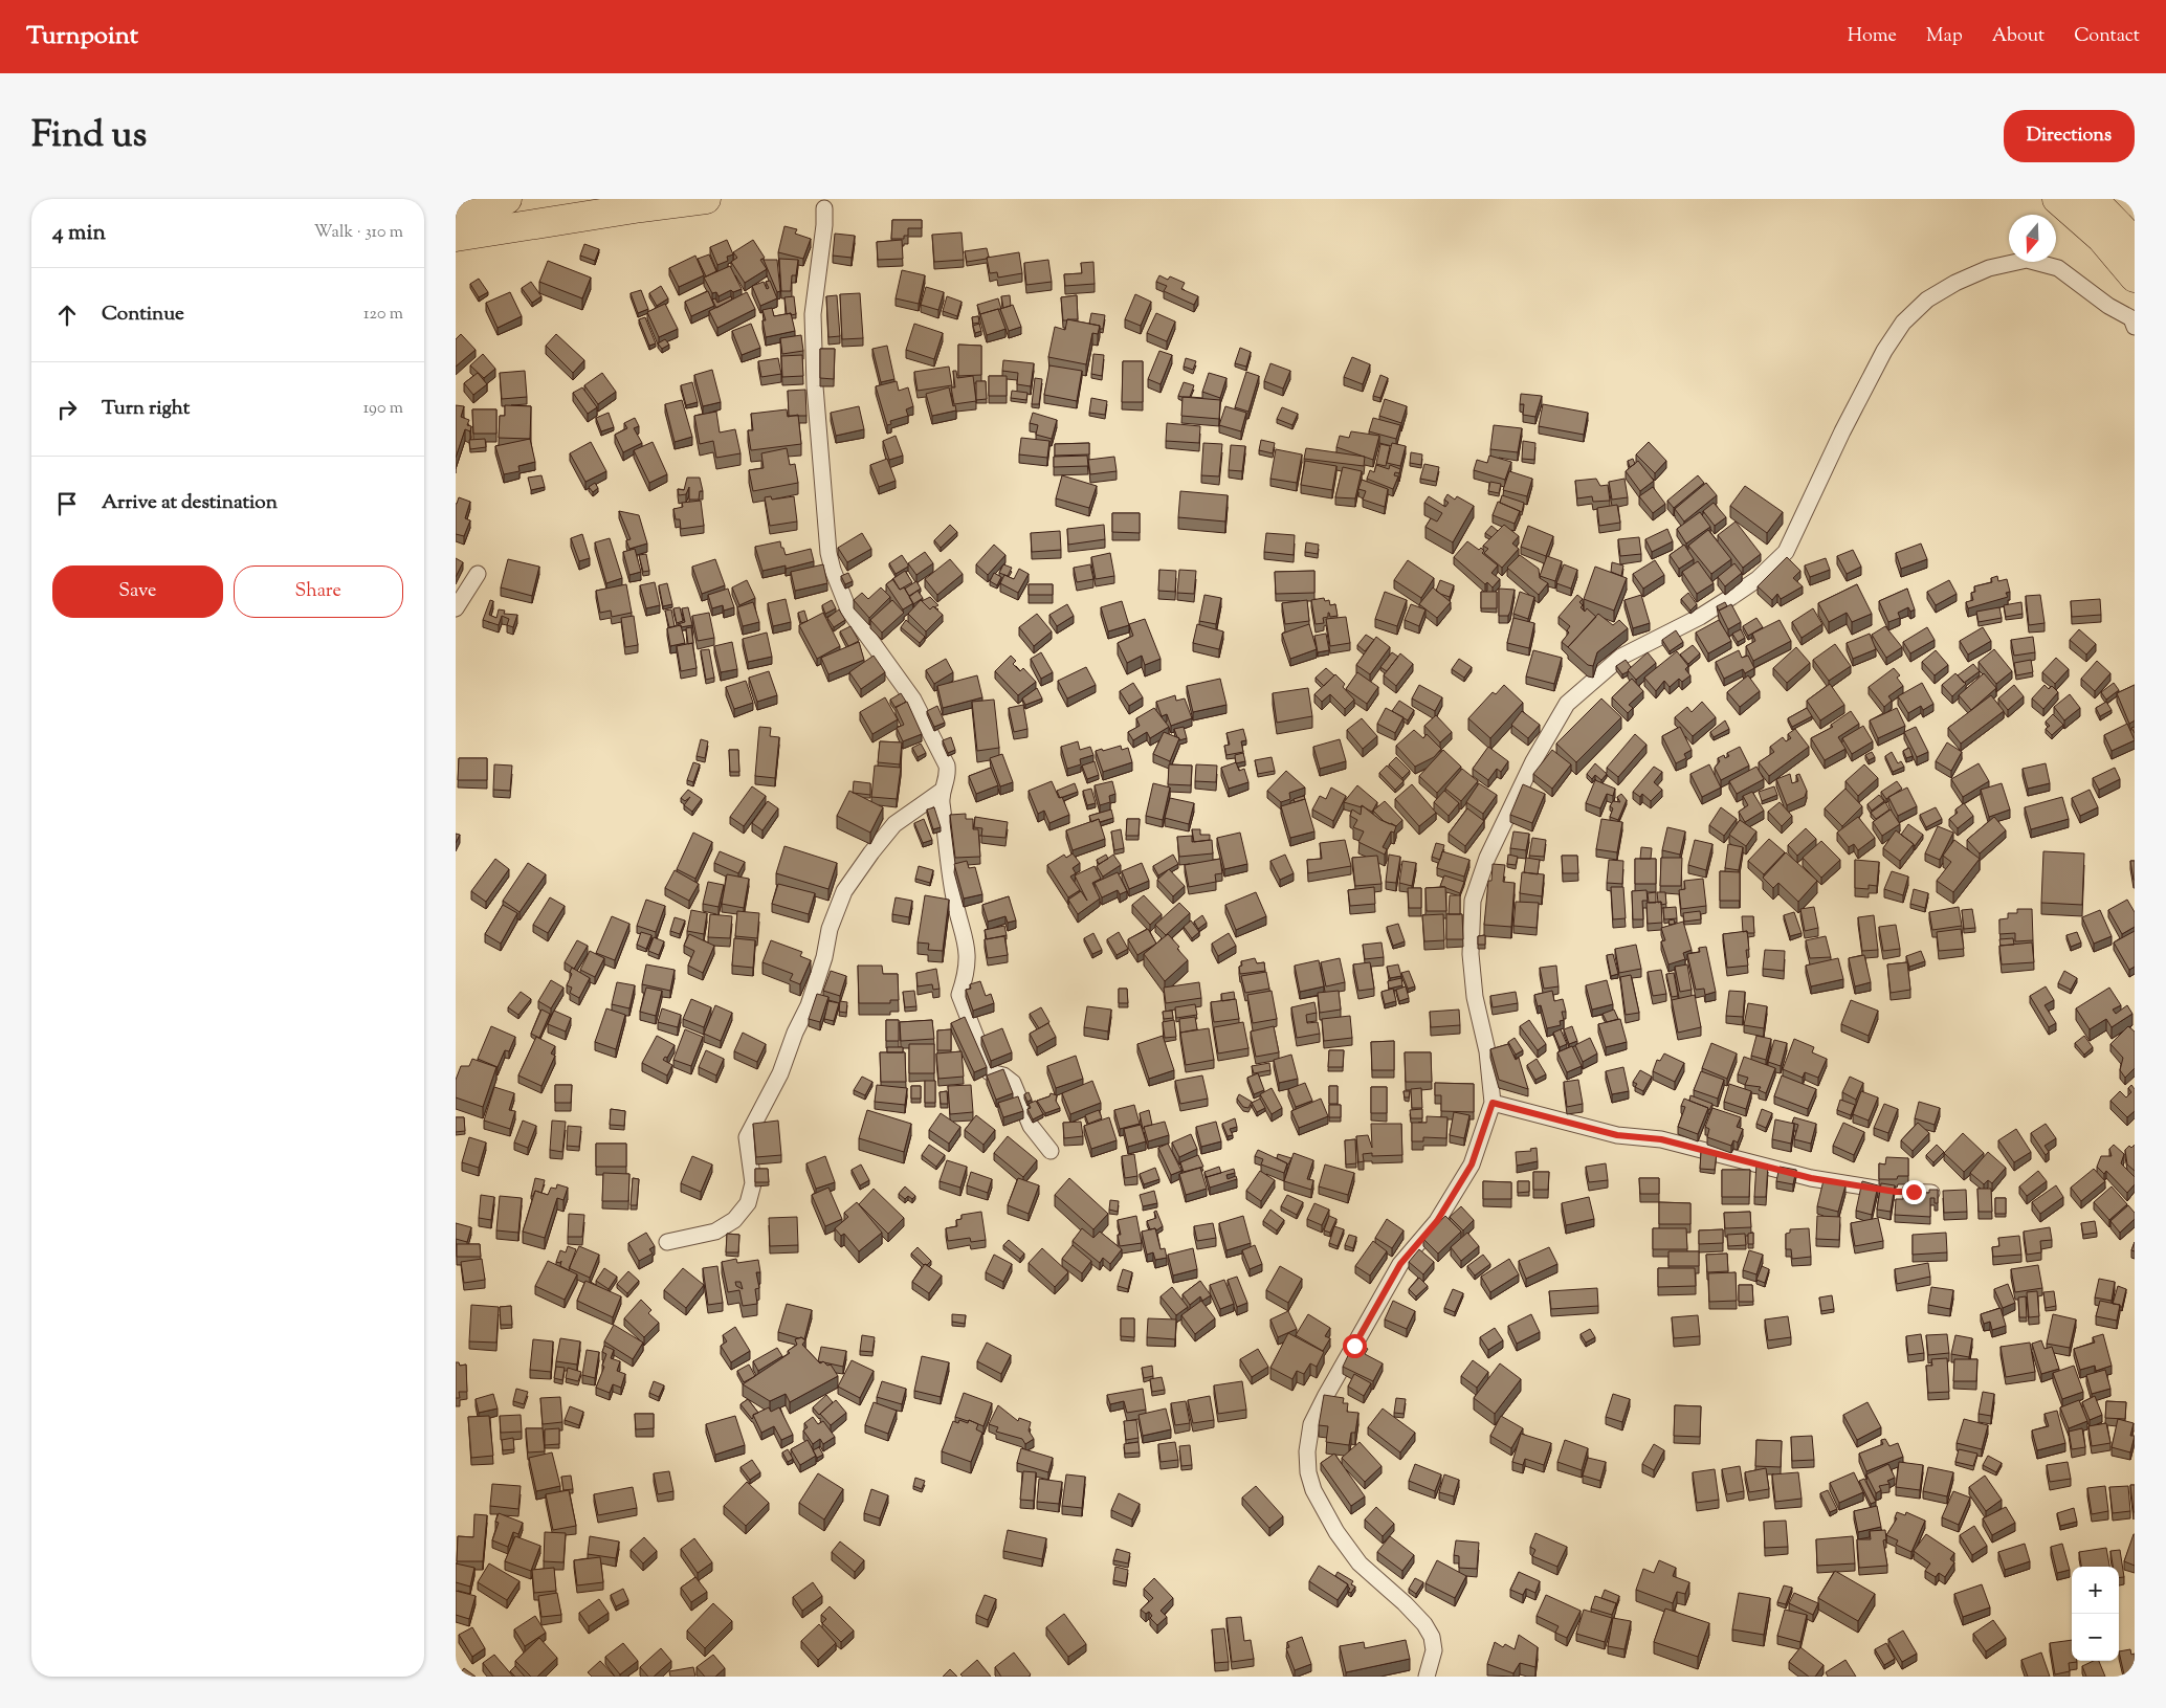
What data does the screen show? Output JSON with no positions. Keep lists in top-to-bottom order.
{
  "north": "bottom",
  "page": {
    "header": "Turnpoint",
    "nav": [
      "Home",
      "Map",
      "About",
      "Contact"
    ],
    "title": "Find us",
    "buttons": [
      "Directions",
      ["Save", "Share"]
    ],
    "heading": ["4 min", "Walk · 310 m"],
    "list": [
      ["Continue", "120 m"],
      ["Turn right", "190 m"],
      "Arrive at destination"
    ],
    "map_buttons": ["+", "−"]
  }
}
